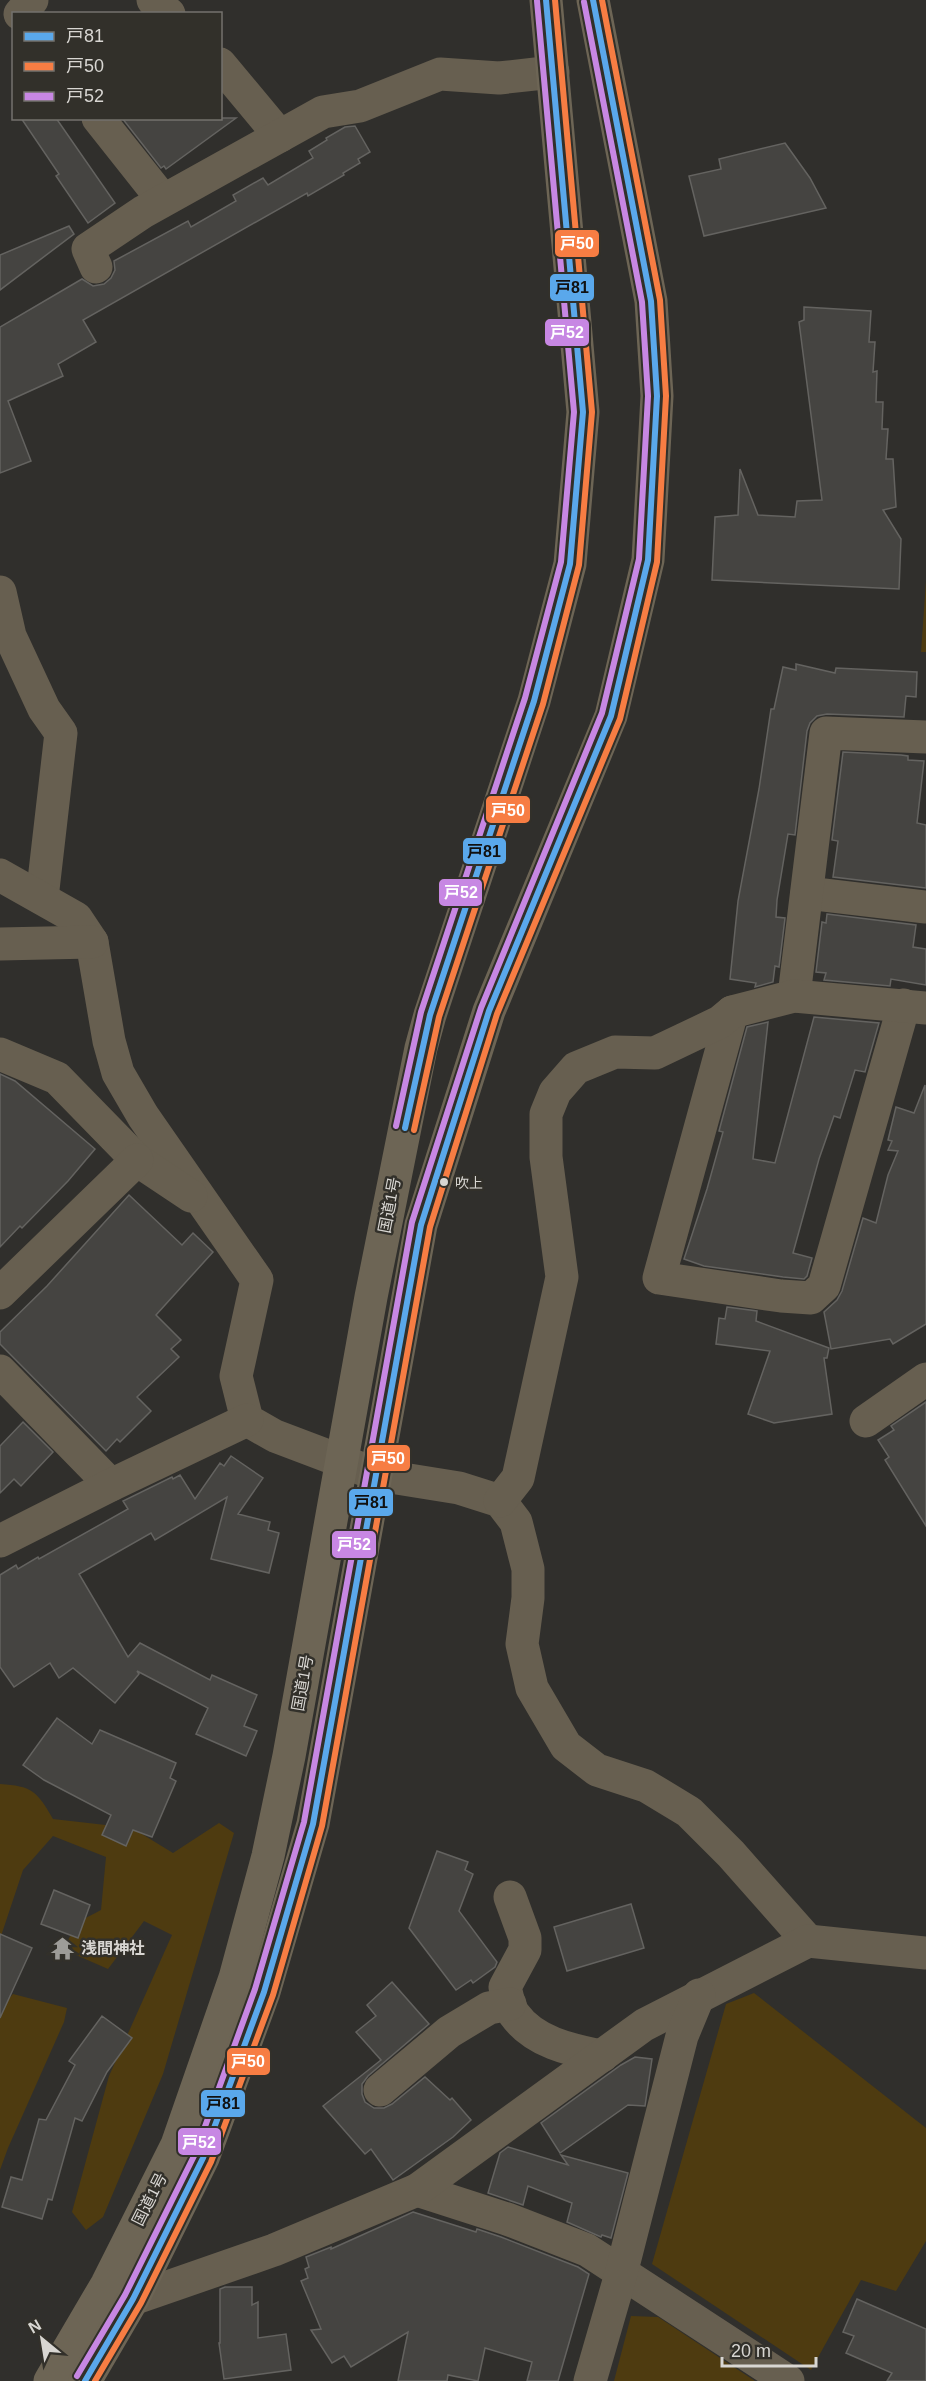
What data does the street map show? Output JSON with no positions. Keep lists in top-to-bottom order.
{
  "streets": {
    "highway": ["国道1号"]
  },
  "places": {
    "other": ["吹上"],
    "temple": ["浅間神社"]
  },
  "lines": ["transit line 戸81", "transit line 戸50", "transit line 戸52"],
  "legend": ["戸81", "戸50", "戸52"],
  "scale_bar": "20 m",
  "north": "top left"
}
